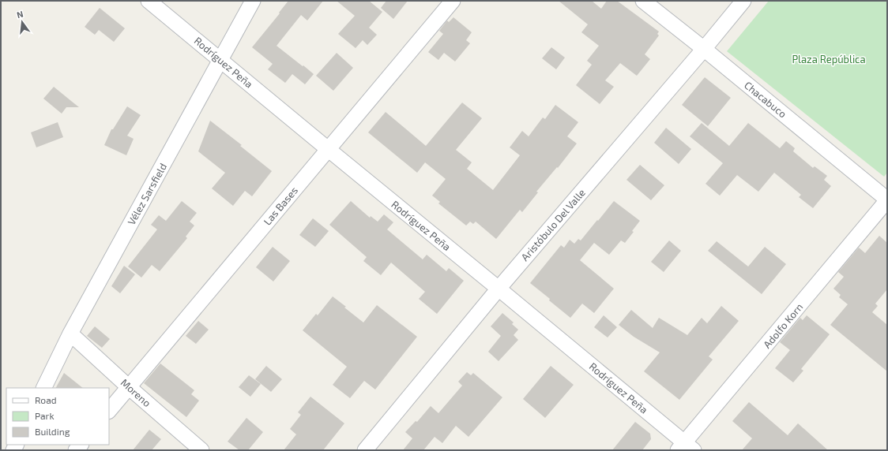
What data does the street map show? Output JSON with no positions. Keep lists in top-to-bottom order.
{
  "streets": {
    "street": [
      "Rodríguez Peña",
      "Chacabuco",
      "Vélez Sarsfield",
      "Las Bases",
      "Aristóbulo Del Valle",
      "Adolfo Korn",
      "Moreno"
    ]
  },
  "crossings": [
    ["Rodríguez Peña", "Vélez Sarsfield"],
    ["Rodríguez Peña", "Las Bases"],
    ["Rodríguez Peña", "Aristóbulo Del Valle"],
    ["Rodríguez Peña", "Adolfo Korn"],
    ["Chacabuco", "Aristóbulo Del Valle"],
    ["Chacabuco", "Adolfo Korn"],
    ["Vélez Sarsfield", "Moreno"],
    ["Las Bases", "Moreno"]
  ],
  "parks": ["Plaza República"],
  "legend": ["Road", "Park", "Building"],
  "north": "top"
}
